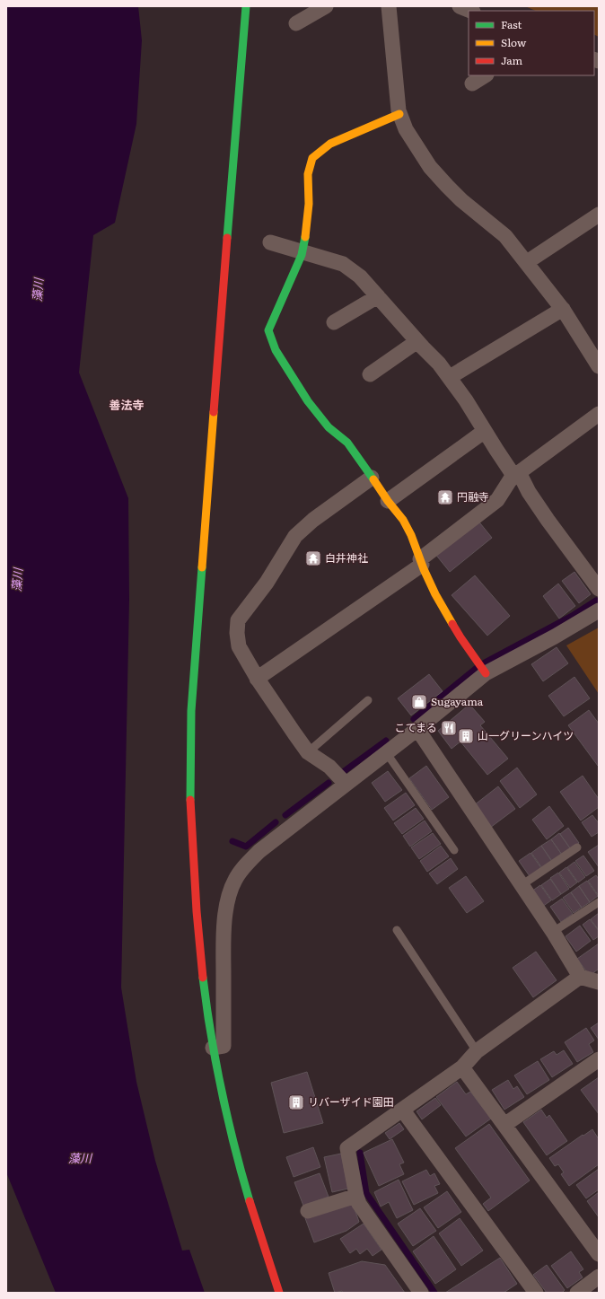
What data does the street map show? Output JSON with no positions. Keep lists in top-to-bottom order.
{
  "districts": ["善法寺"],
  "water": ["藻川"],
  "places": {
    "temple": ["円融寺", "白井神社"],
    "shop": ["Sugayama"],
    "restaurant": ["こてまる"],
    "building": ["山一グリーンハイツ", "リバーザイド園田"]
  },
  "legend": ["Fast", "Slow", "Jam"]
}
